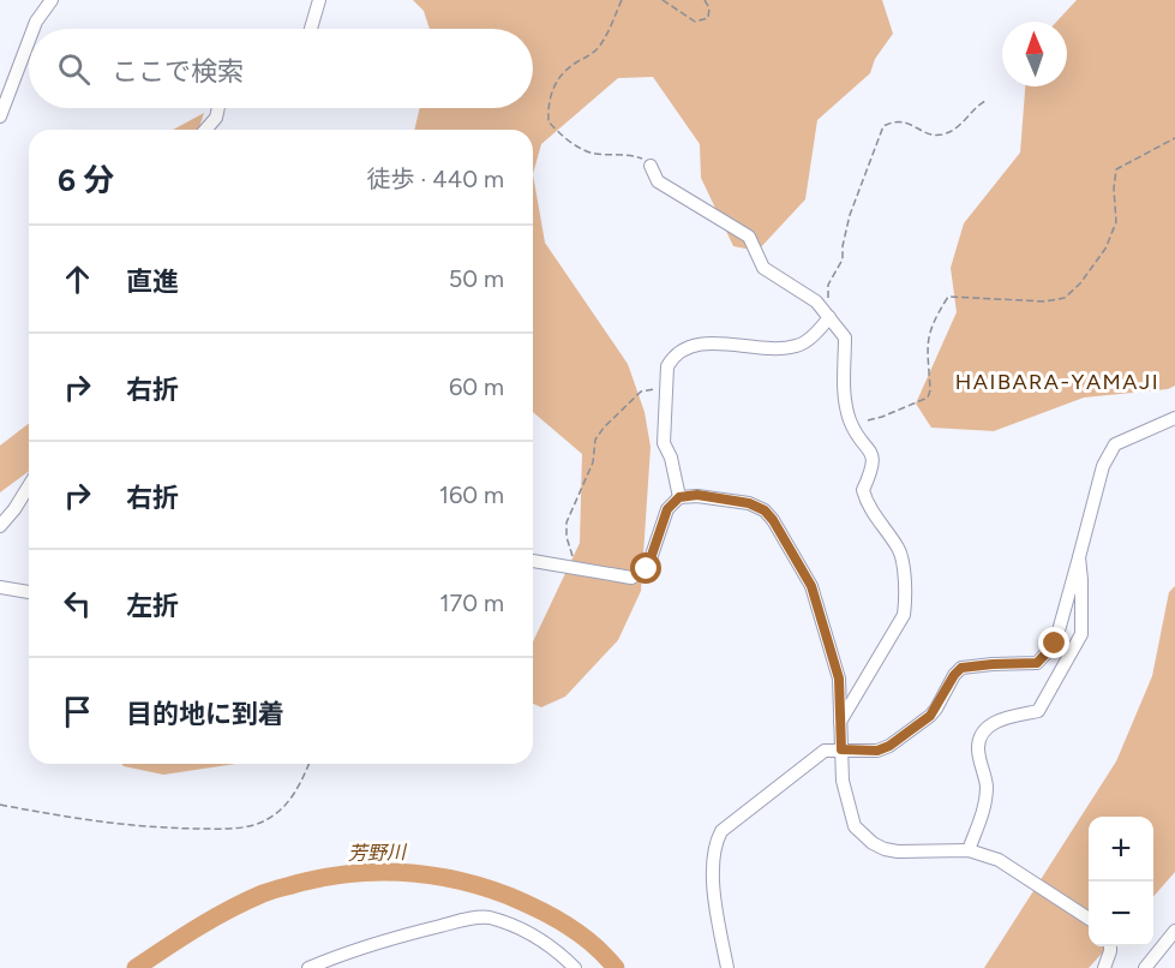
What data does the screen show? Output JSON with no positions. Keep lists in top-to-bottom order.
{
  "districts": ["HAIBARA-YAMAJI"],
  "water": ["芳野川"],
  "north": "top",
  "page": {
    "search": "ここで検索",
    "heading": ["6 分", "徒歩 · 440 m"],
    "list": [
      ["直進", "50 m"],
      ["右折", "60 m"],
      ["右折", "160 m"],
      ["左折", "170 m"],
      "目的地に到着"
    ],
    "map_buttons": ["+", "−"]
  }
}
